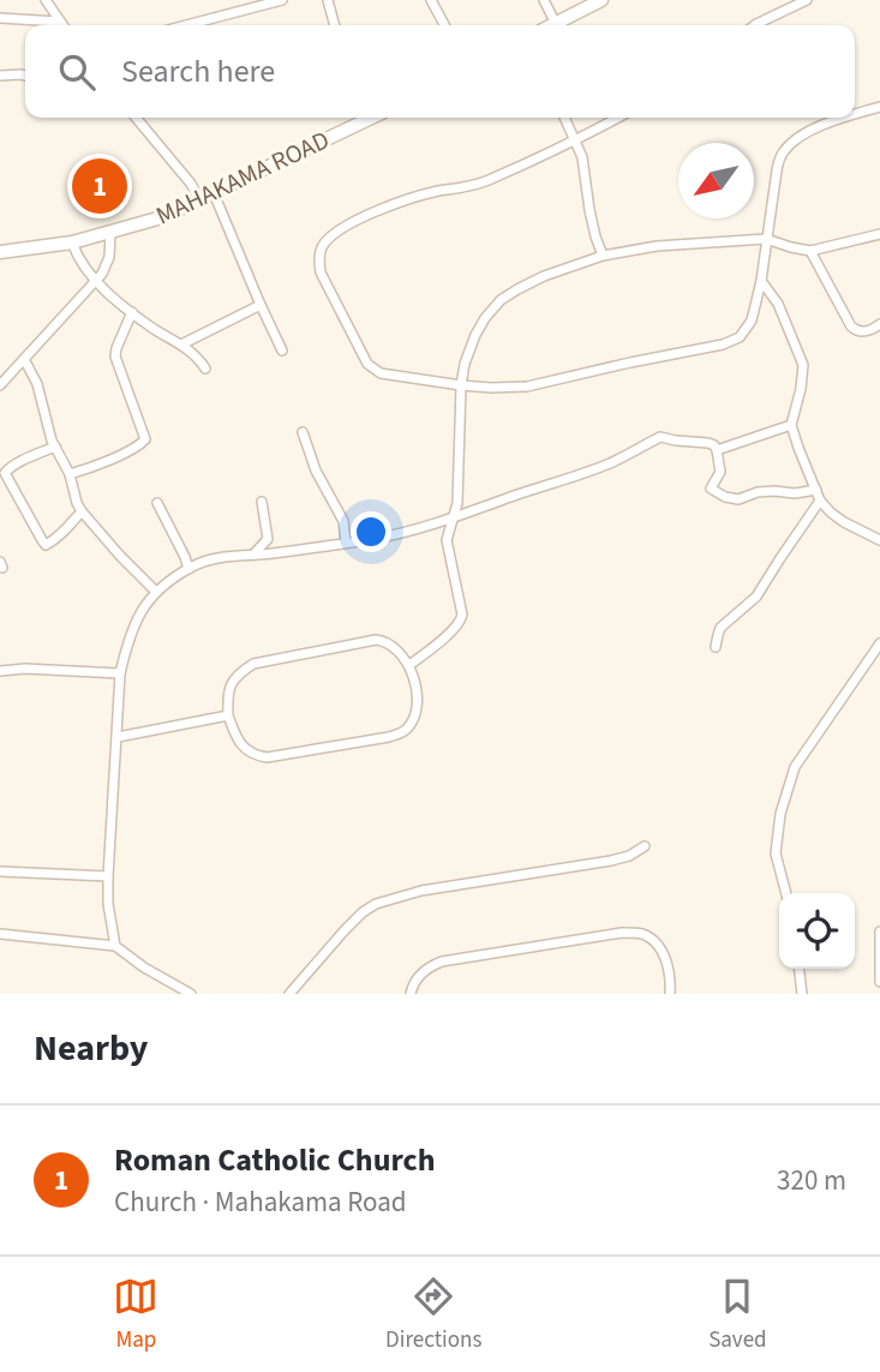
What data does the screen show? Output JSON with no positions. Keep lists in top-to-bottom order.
{
  "streets": {
    "street": ["MAHAKAMA ROAD"]
  },
  "north": "bottom left",
  "page": {
    "search": "Search here",
    "pins": "1",
    "heading": "Nearby",
    "list": [
      {
        "mark": "1",
        "name": "Roman Catholic Church",
        "note": "Church · Mahakama Road",
        "value": "320 m"
      }
    ],
    "nav": ["Map", "Directions", "Saved"]
  }
}
